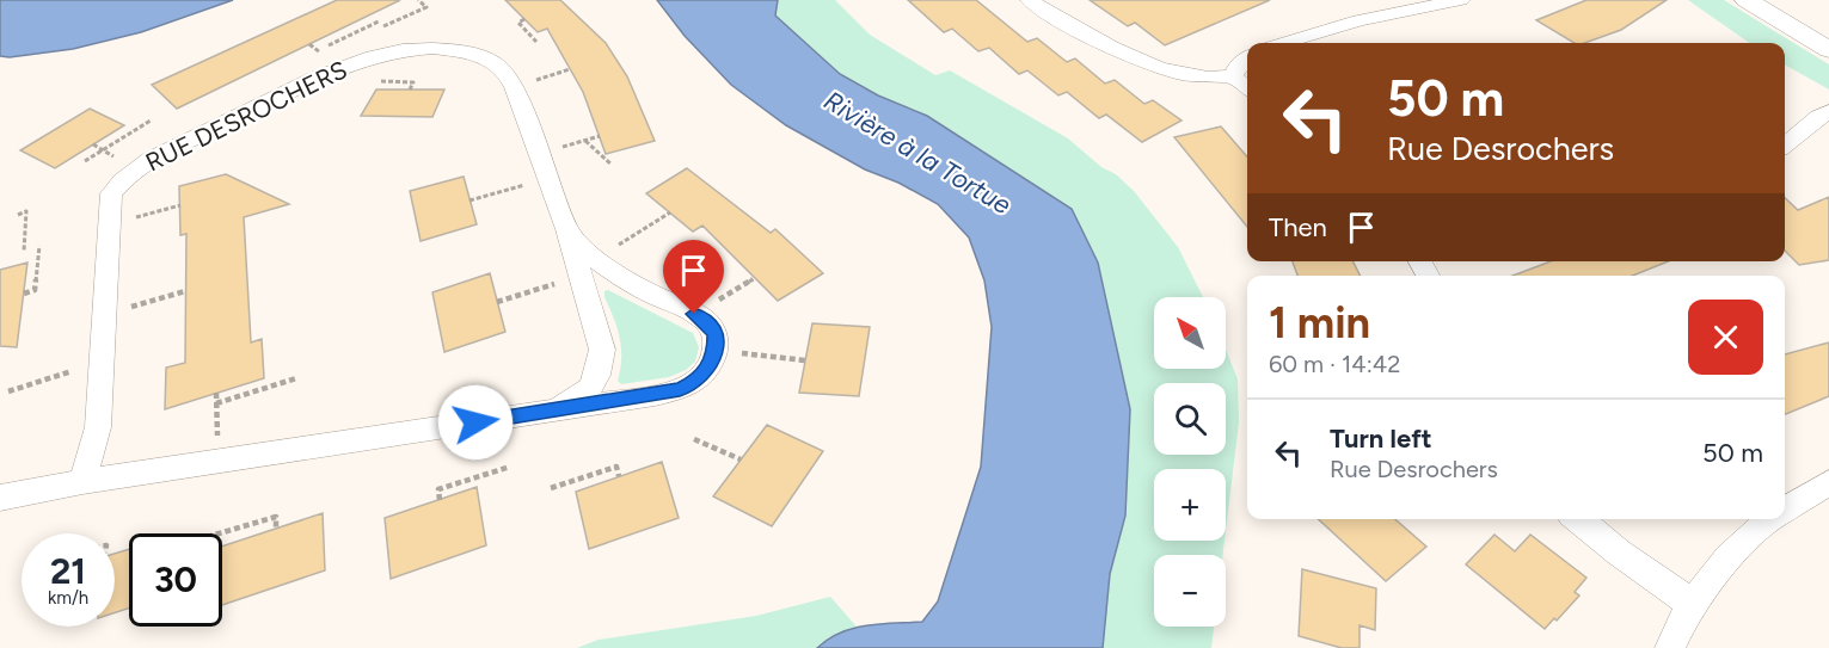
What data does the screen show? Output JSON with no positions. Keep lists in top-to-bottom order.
{
  "streets": {
    "street": ["RUE DESROCHERS"]
  },
  "water": ["Rivière à la Tortue"],
  "north": "top left",
  "page": {
    "turn": ["50 m", "Rue Desrochers"],
    "then": "Then",
    "heading": ["1 min", "60 m · 14:42"],
    "map_buttons": ["+", "−"],
    "list": [
      {
        "name": "Turn left",
        "note": "Rue Desrochers",
        "value": "50 m"
      }
    ],
    "speed": "21 km/h",
    "limit": "30"
  }
}
